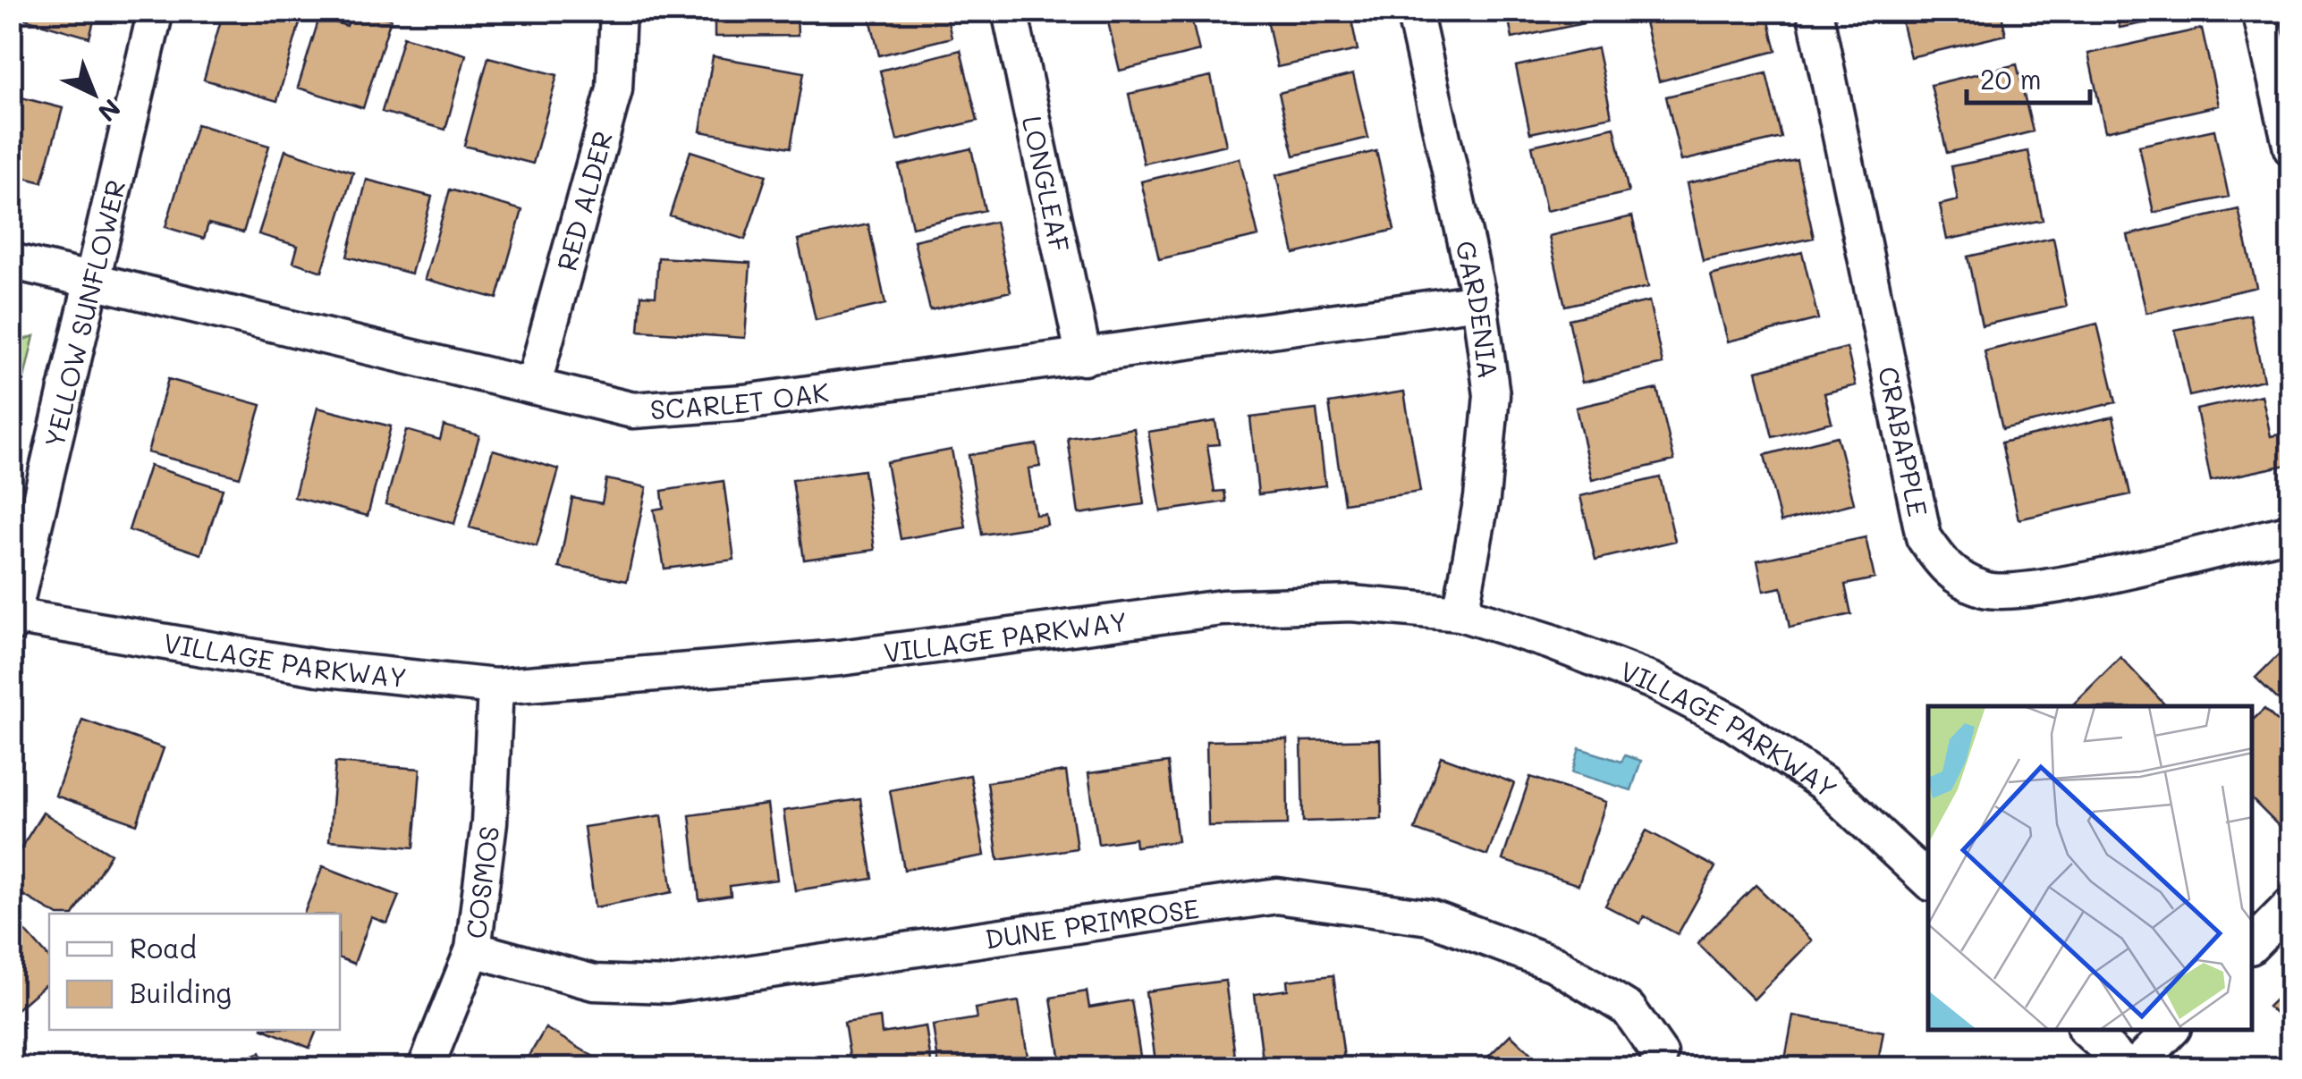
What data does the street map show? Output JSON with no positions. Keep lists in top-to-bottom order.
{
  "streets": {
    "street": [
      "LONGLEAF",
      "RED ALDER",
      "GARDENIA",
      "YELLOW SUNFLOWER",
      "SCARLET OAK",
      "CRABAPPLE",
      "VILLAGE PARKWAY",
      "COSMOS",
      "DUNE PRIMROSE"
    ]
  },
  "crossings": [
    ["LONGLEAF", "SCARLET OAK"],
    ["RED ALDER", "SCARLET OAK"],
    ["GARDENIA", "SCARLET OAK"],
    ["GARDENIA", "VILLAGE PARKWAY"],
    ["YELLOW SUNFLOWER", "SCARLET OAK"],
    ["YELLOW SUNFLOWER", "VILLAGE PARKWAY"],
    ["VILLAGE PARKWAY", "COSMOS"],
    ["COSMOS", "DUNE PRIMROSE"]
  ],
  "legend": ["Road", "Building"],
  "scale_bar": "20 m",
  "north": "bottom right"
}
